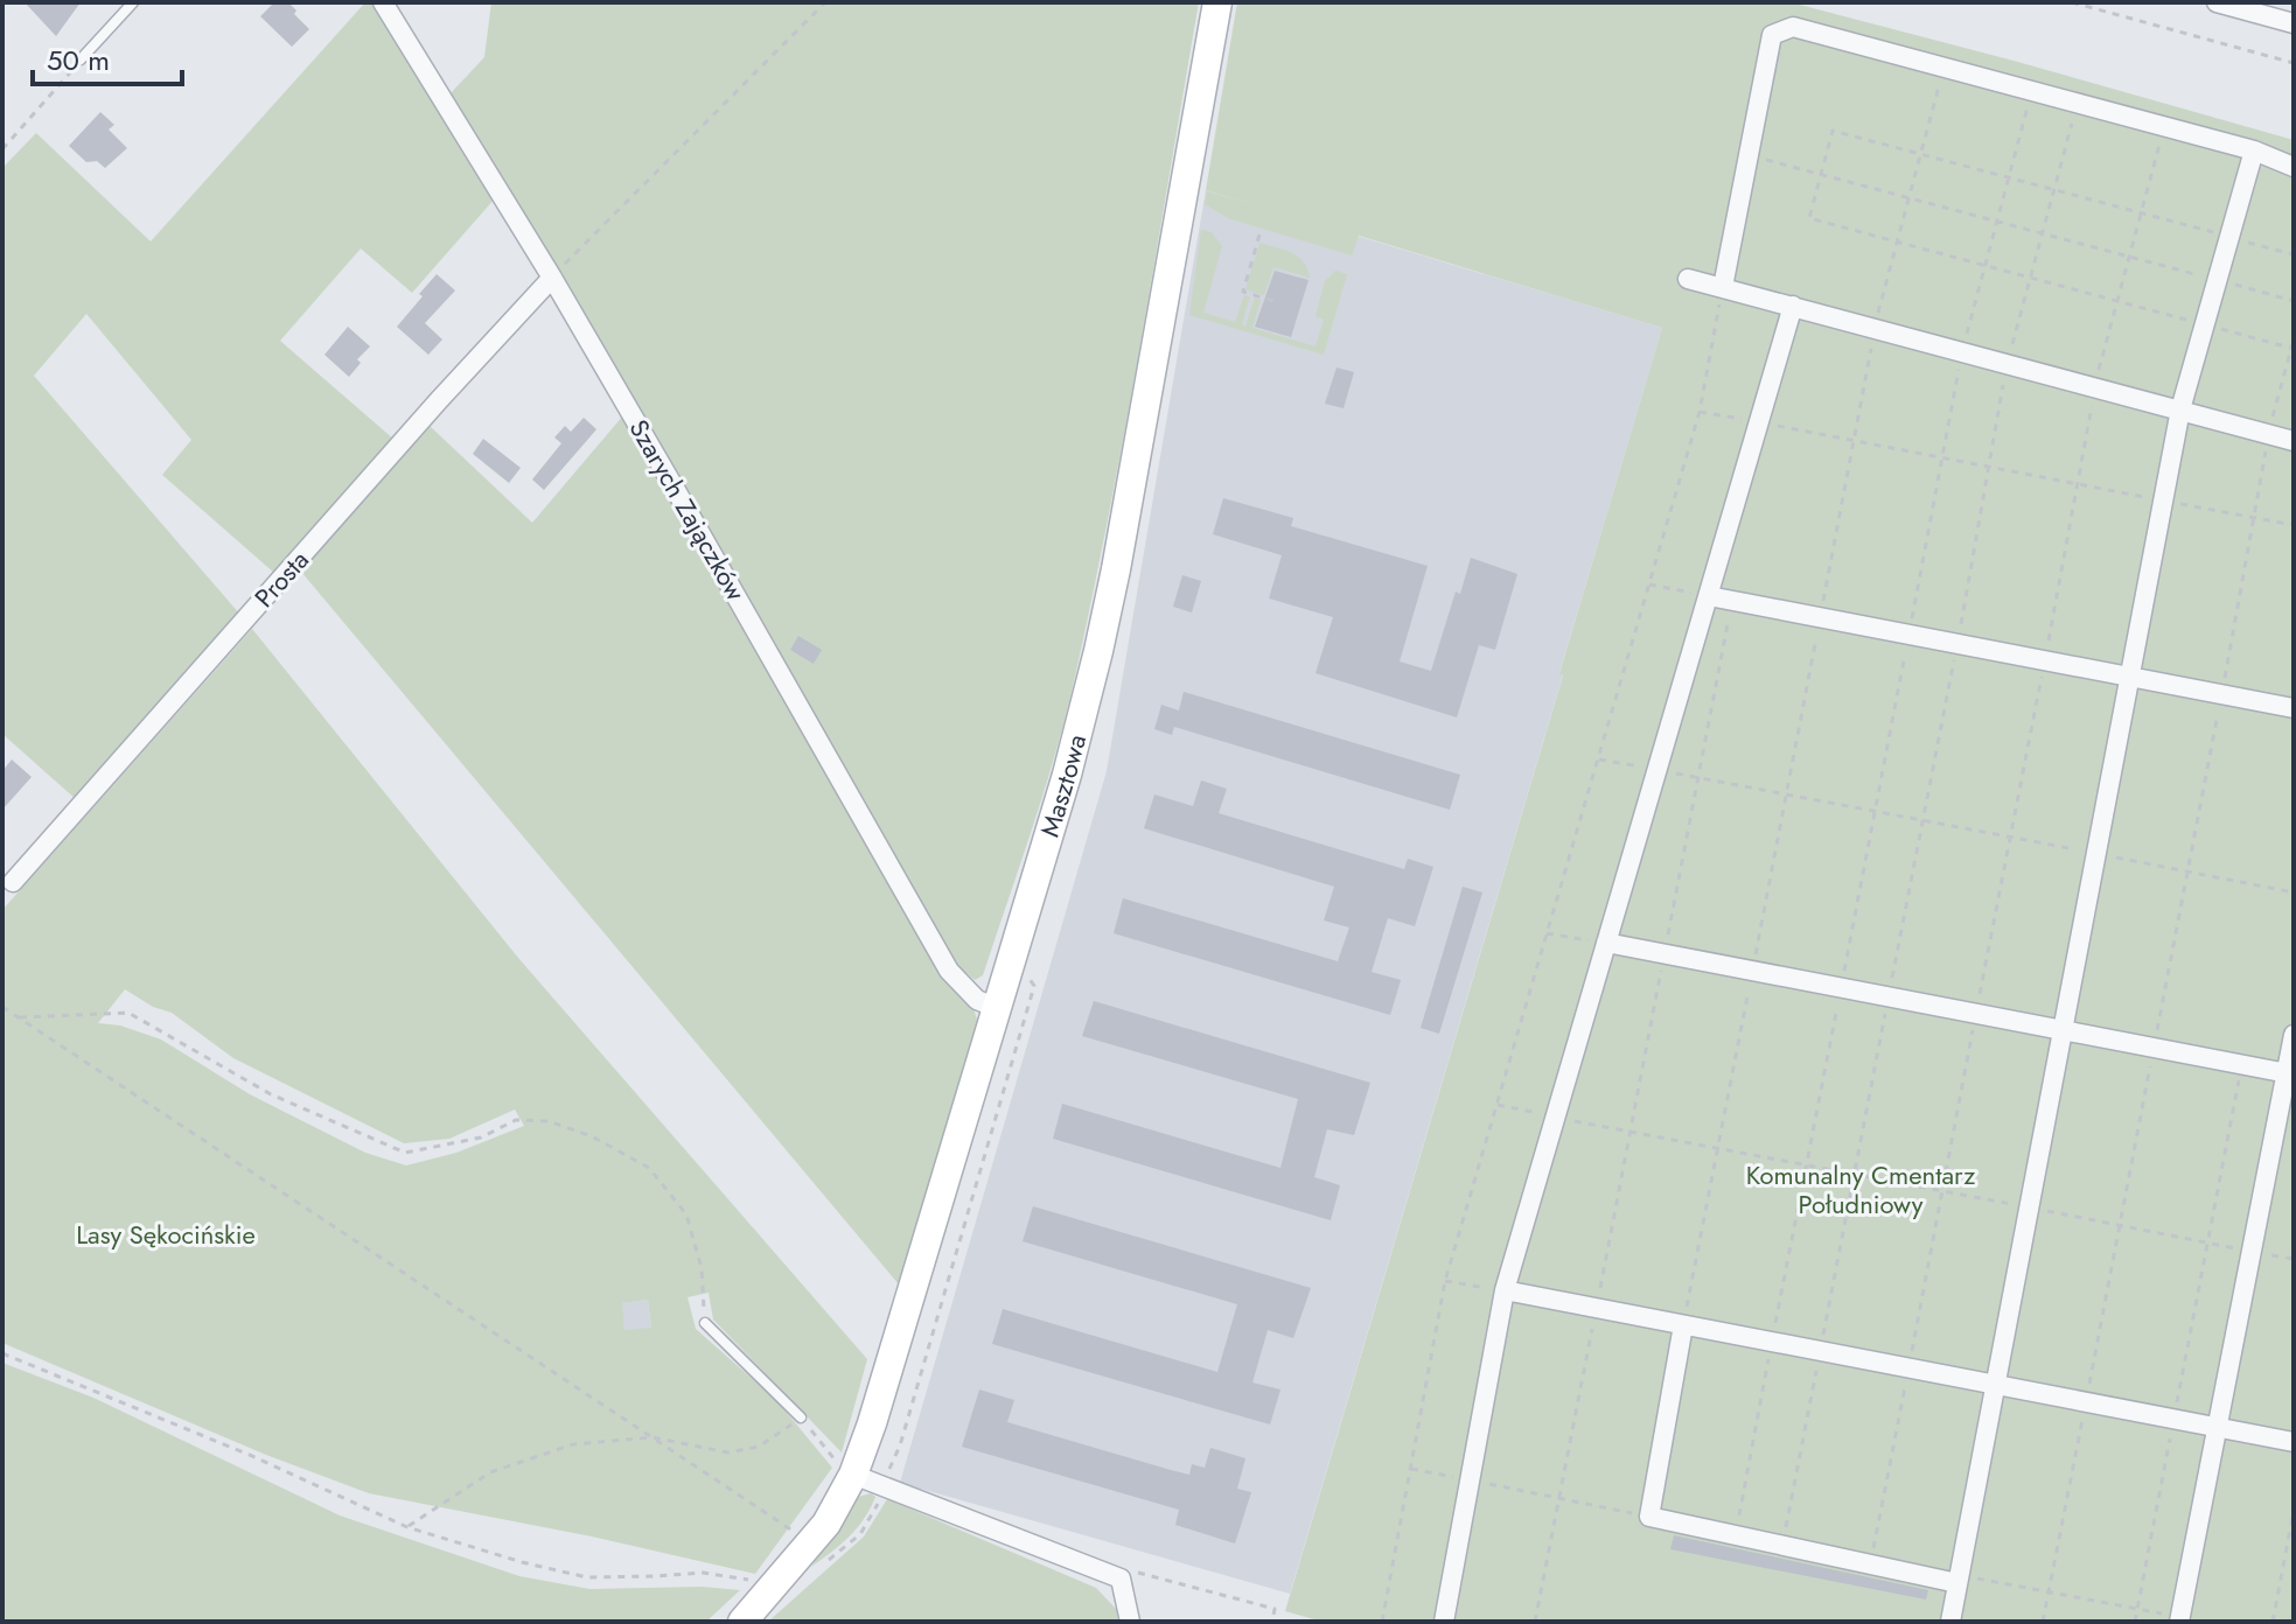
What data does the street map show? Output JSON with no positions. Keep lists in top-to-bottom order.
{
  "streets": {
    "street": ["Szarych Zajączków", "Prosta", "Masztowa"]
  },
  "crossings": [
    ["Szarych Zajączków", "Prosta"],
    ["Szarych Zajączków", "Masztowa"]
  ],
  "parks": ["Komunalny Cmentarz Południowy", "Lasy Sękocińskie"],
  "scale_bar": "50 m"
}
